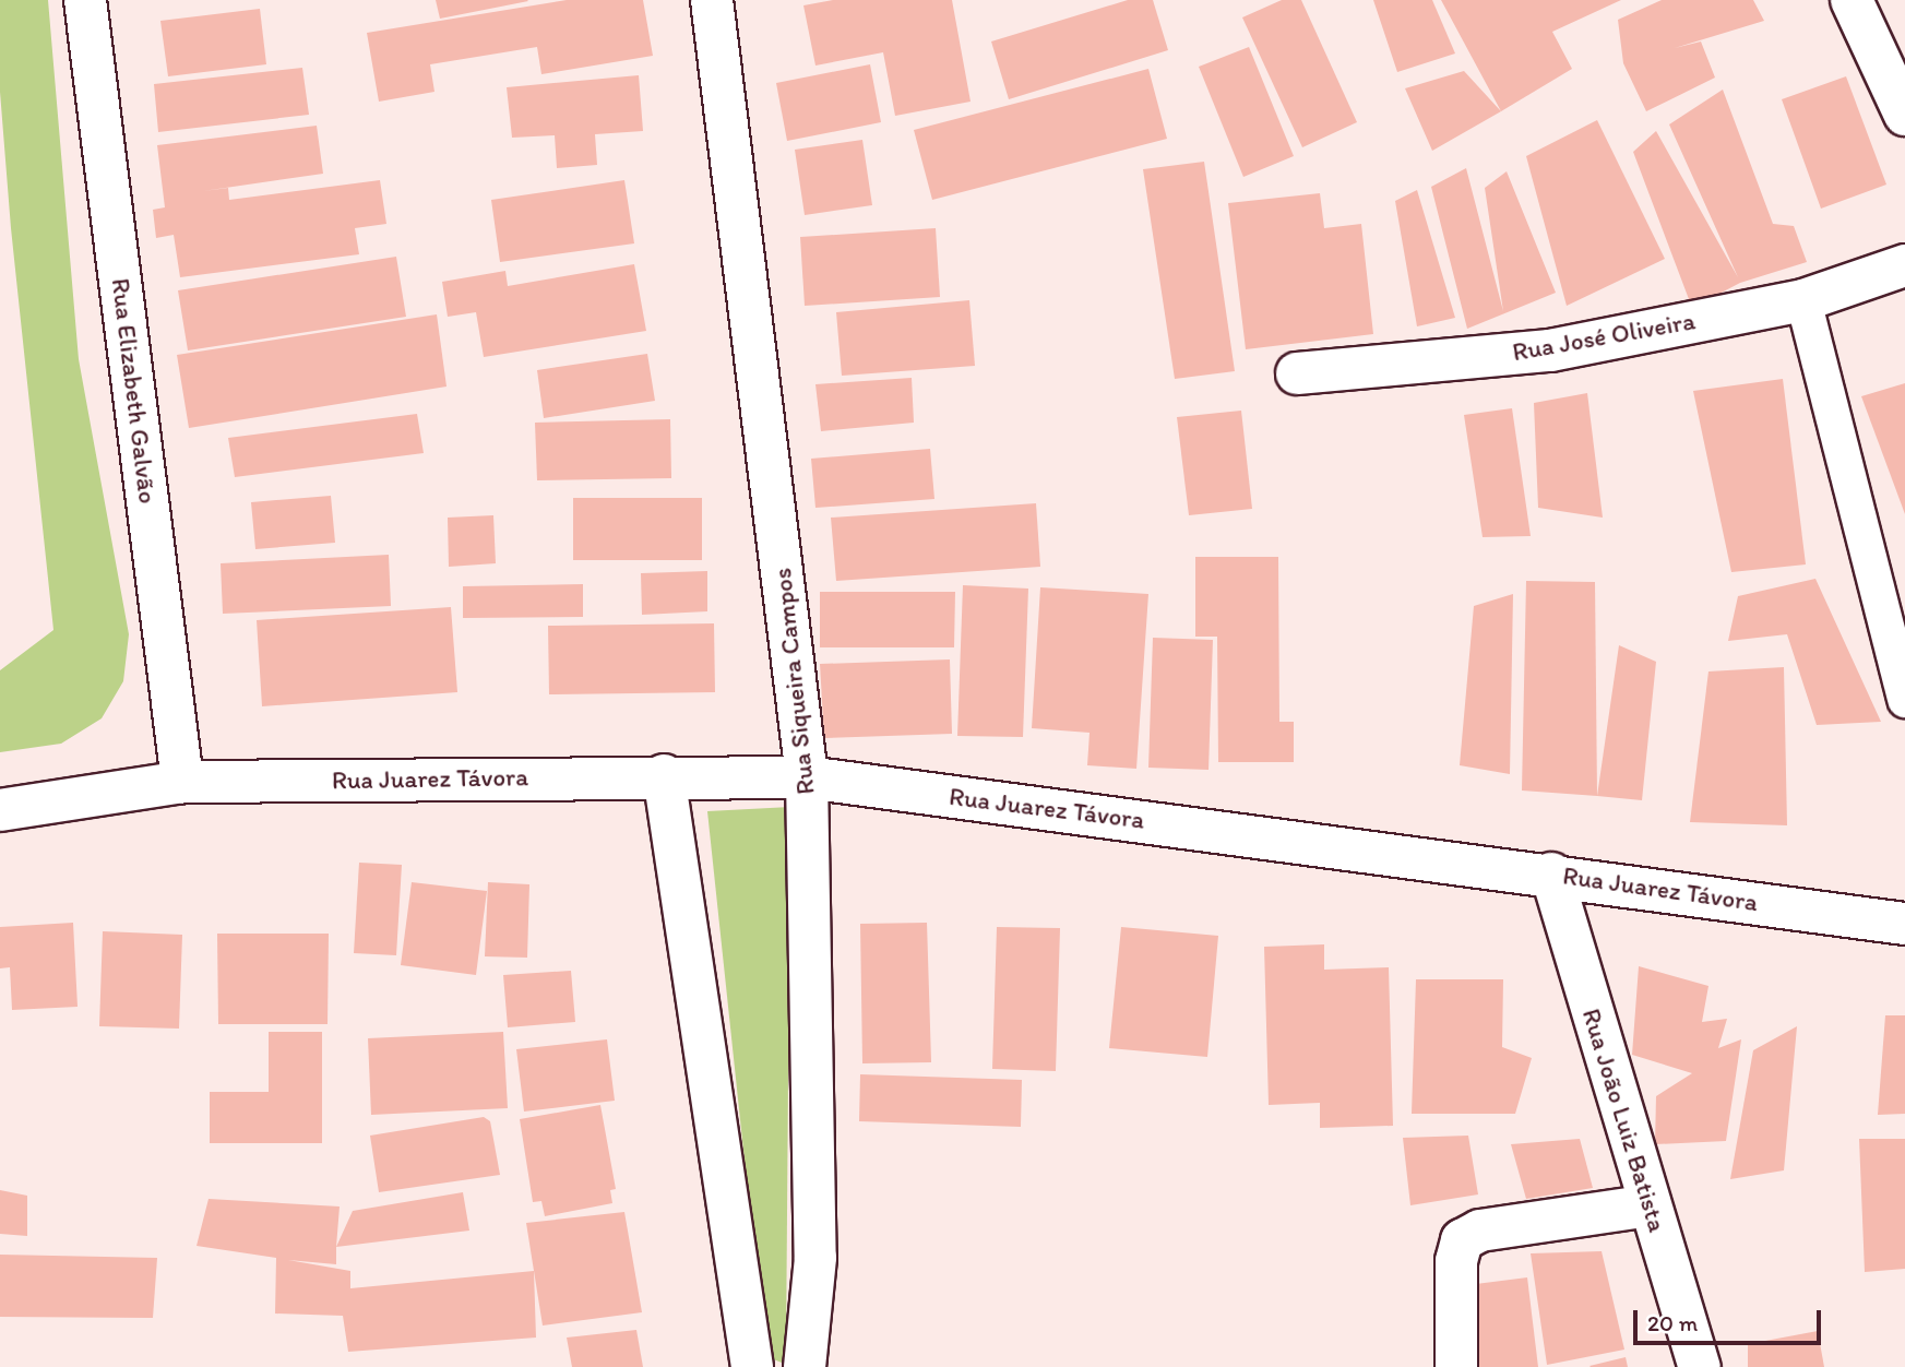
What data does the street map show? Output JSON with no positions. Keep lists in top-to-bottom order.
{
  "streets": {
    "street": [
      "Rua José Oliveira",
      "Rua Elizabeth Galvão",
      "Rua Siqueira Campos",
      "Rua Juarez Távora",
      "Rua João Luiz Batista"
    ]
  },
  "crossings": [
    ["Rua Elizabeth Galvão", "Rua Juarez Távora"],
    ["Rua Siqueira Campos", "Rua Juarez Távora"],
    ["Rua Juarez Távora", "Rua João Luiz Batista"]
  ],
  "scale_bar": "20 m"
}
